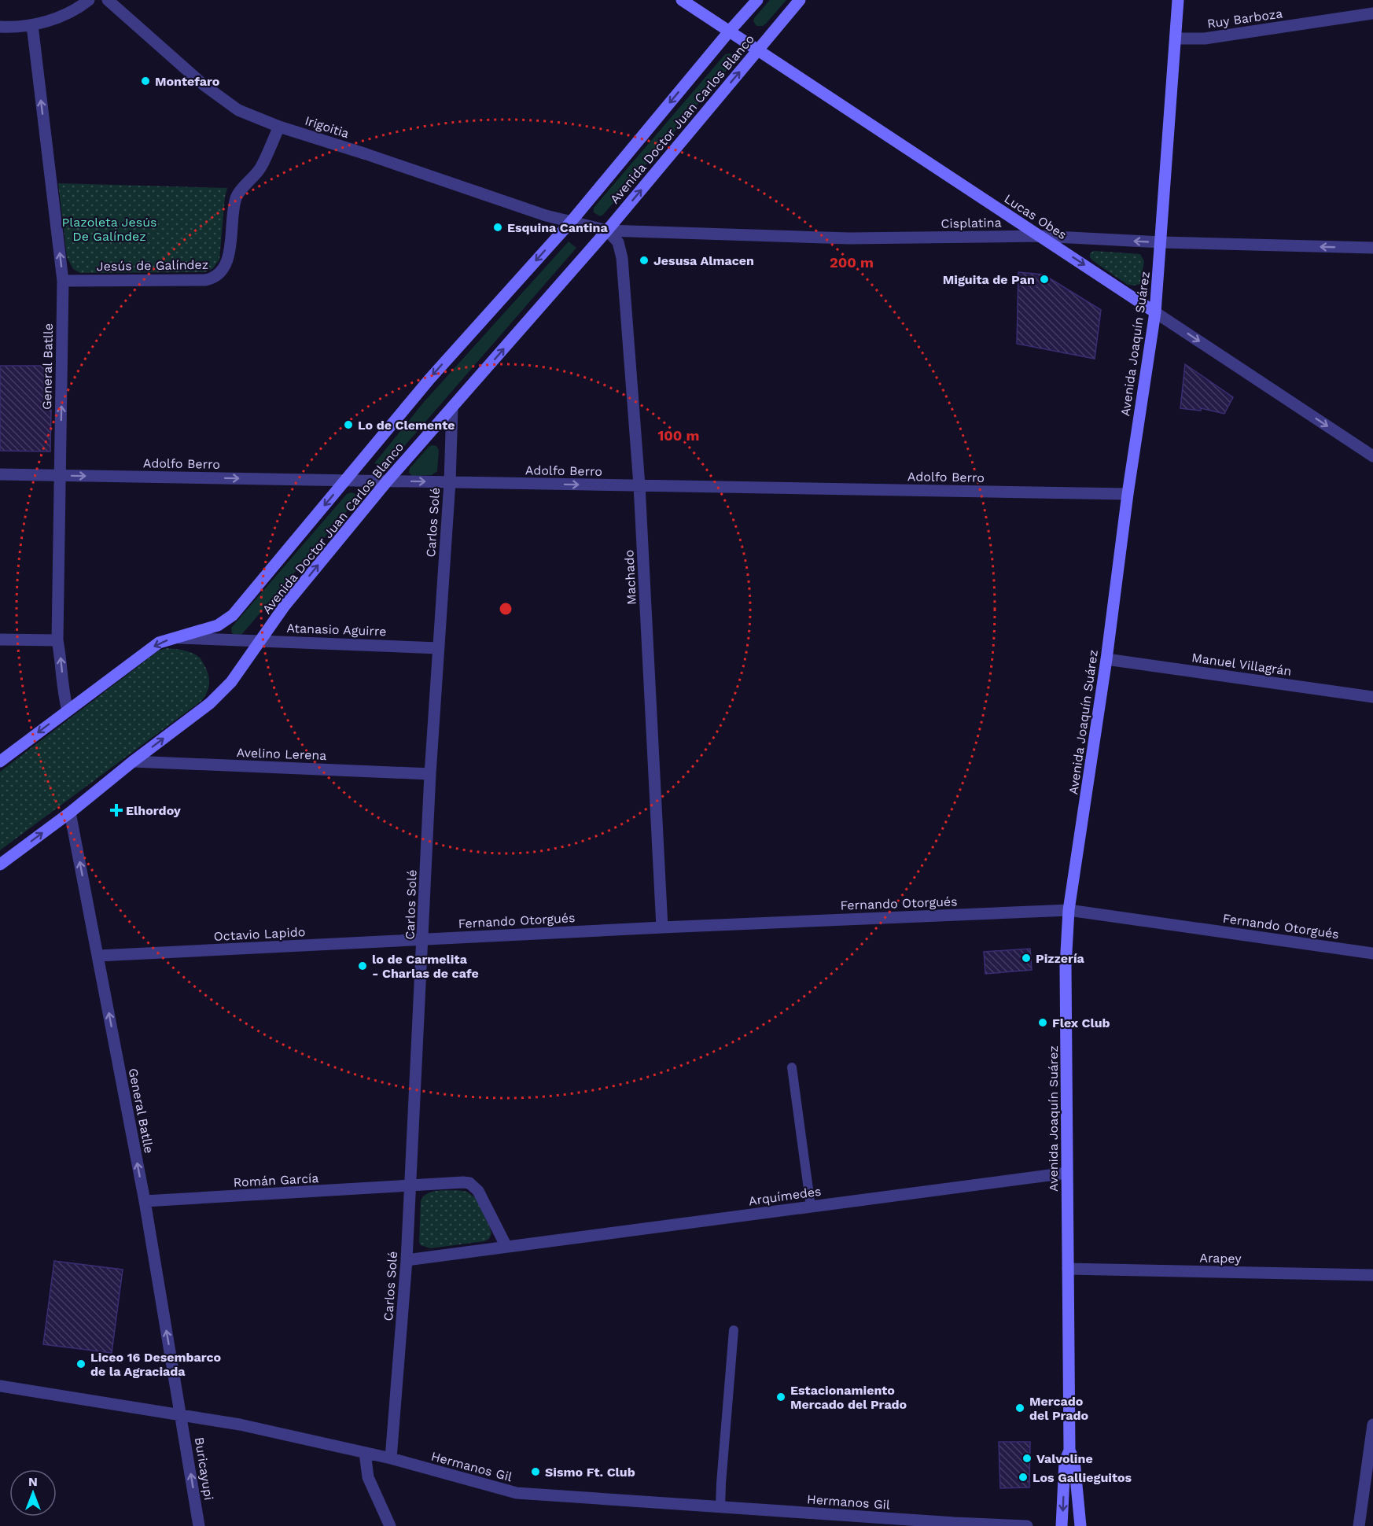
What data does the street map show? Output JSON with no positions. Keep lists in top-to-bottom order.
{
  "streets": {
    "street": [
      "Ruy Barboza",
      "Avenida Doctor Juan Carlos Blanco",
      "Irigoitia",
      "Lucas Obes",
      "Cisplatina",
      "Jesús de Galíndez",
      "Avenida Joaquín Suárez",
      "General Batlle",
      "Adolfo Berro",
      "Carlos Solé",
      "Machado",
      "Atanasio Aguirre",
      "Manuel Villagrán",
      "Avelino Lerena",
      "Fernando Otorgués",
      "Octavio Lapido",
      "Román García",
      "Arquímedes",
      "Arapey",
      "Hermanos Gil",
      "Buricayupi"
    ]
  },
  "crossings": [
    ["Ruy Barboza", "Avenida Joaquín Suárez"],
    ["Avenida Doctor Juan Carlos Blanco", "Irigoitia"],
    ["Avenida Doctor Juan Carlos Blanco", "Lucas Obes"],
    ["Avenida Doctor Juan Carlos Blanco", "Cisplatina"],
    ["Avenida Doctor Juan Carlos Blanco", "General Batlle"],
    ["Avenida Doctor Juan Carlos Blanco", "Adolfo Berro"],
    ["Avenida Doctor Juan Carlos Blanco", "Carlos Solé"],
    ["Avenida Doctor Juan Carlos Blanco", "Machado"],
    ["Avenida Doctor Juan Carlos Blanco", "Atanasio Aguirre"],
    ["Avenida Doctor Juan Carlos Blanco", "Avelino Lerena"],
    ["Irigoitia", "Cisplatina"],
    ["Irigoitia", "Jesús de Galíndez"],
    ["Lucas Obes", "Cisplatina"],
    ["Lucas Obes", "Avenida Joaquín Suárez"],
    ["Cisplatina", "Avenida Joaquín Suárez"],
    ["Cisplatina", "Machado"],
    ["Jesús de Galíndez", "General Batlle"],
    ["Avenida Joaquín Suárez", "Adolfo Berro"],
    ["Avenida Joaquín Suárez", "Manuel Villagrán"],
    ["Avenida Joaquín Suárez", "Fernando Otorgués"],
    ["Avenida Joaquín Suárez", "Arquímedes"],
    ["Avenida Joaquín Suárez", "Arapey"],
    ["General Batlle", "Adolfo Berro"],
    ["General Batlle", "Octavio Lapido"],
    ["General Batlle", "Román García"],
    ["General Batlle", "Hermanos Gil"],
    ["General Batlle", "Buricayupi"],
    ["Adolfo Berro", "Carlos Solé"],
    ["Adolfo Berro", "Machado"],
    ["Carlos Solé", "Atanasio Aguirre"],
    ["Carlos Solé", "Avelino Lerena"],
    ["Carlos Solé", "Fernando Otorgués"],
    ["Carlos Solé", "Octavio Lapido"],
    ["Carlos Solé", "Román García"],
    ["Carlos Solé", "Arquímedes"],
    ["Carlos Solé", "Hermanos Gil"],
    ["Machado", "Fernando Otorgués"],
    ["Fernando Otorgués", "Octavio Lapido"],
    ["Hermanos Gil", "Buricayupi"]
  ],
  "one_way": [
    "Lucas Obes",
    "Cisplatina",
    "General Batlle",
    "Adolfo Berro",
    "Buricayupi"
  ],
  "parks": ["Plazoleta Jesús De Galíndez"],
  "places": {
    "other": [
      "Montefaro",
      "Esquina Cantina",
      "Jesusa Almacen",
      "Miguita de Pan",
      "Lo de Clemente",
      "Pizzería",
      "lo de Carmelita - Charlas de cafe",
      "Flex Club",
      "Liceo 16 Desembarco de la Agraciada",
      "Estacionamiento Mercado del Prado",
      "Mercado del Prado",
      "Valvoline",
      "Sismo Ft. Club",
      "Los Gallieguitos"
    ],
    "health": ["Elhordoy"]
  },
  "north": "top",
  "rings": ["200 m", "100 m"]
}
